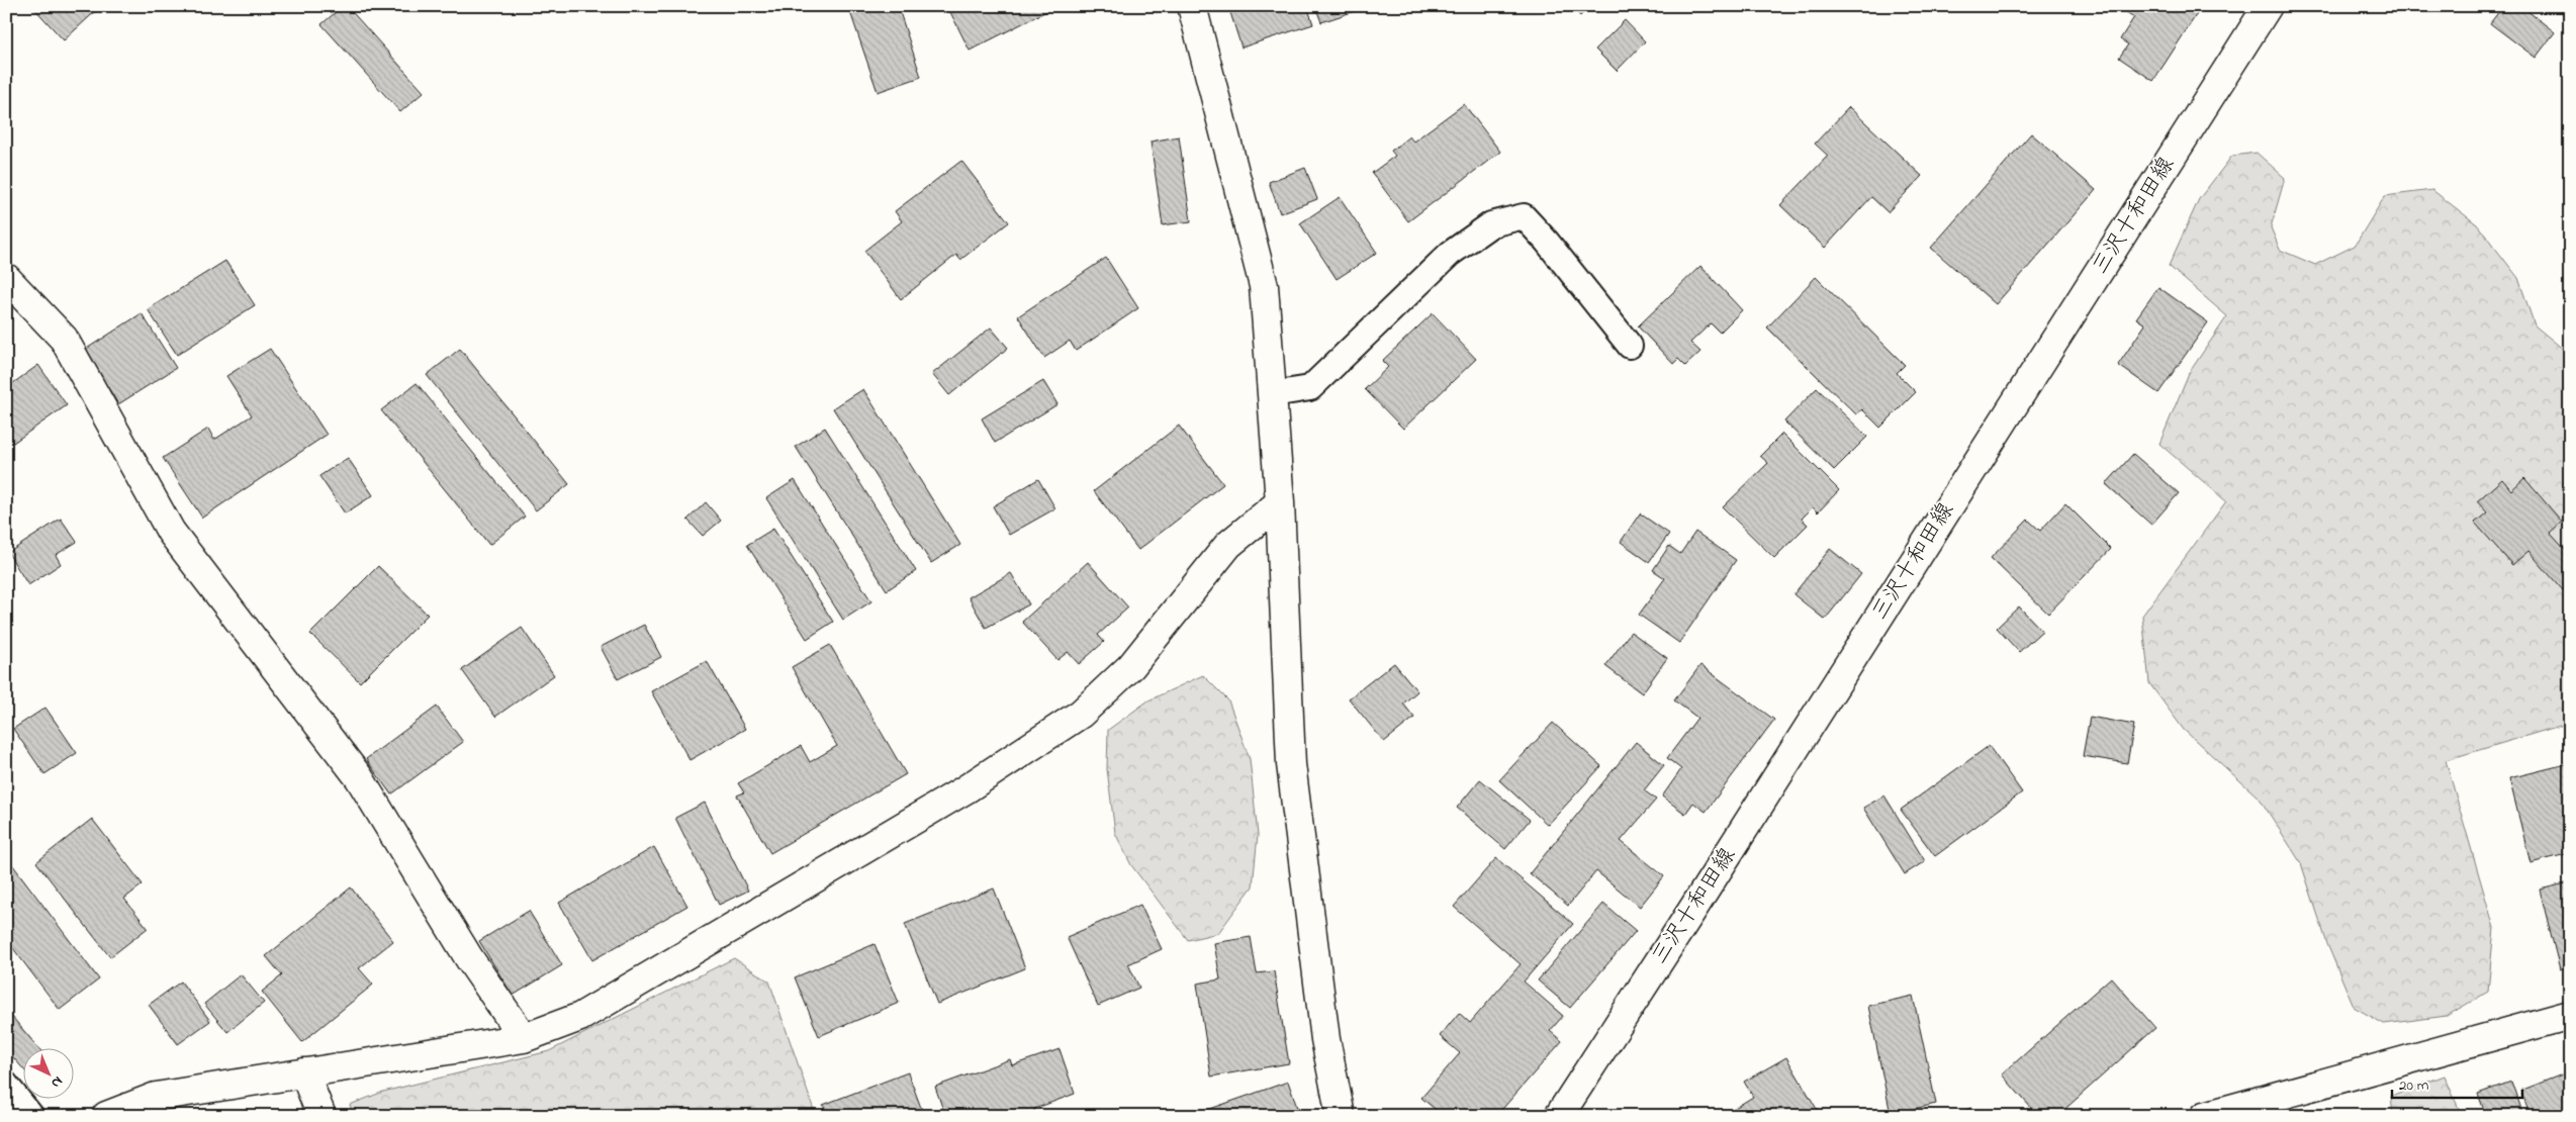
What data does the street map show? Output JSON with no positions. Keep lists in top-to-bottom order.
{
  "streets": {
    "street": ["三沢十和田線"]
  },
  "scale_bar": "20 m",
  "north": "bottom right"
}
